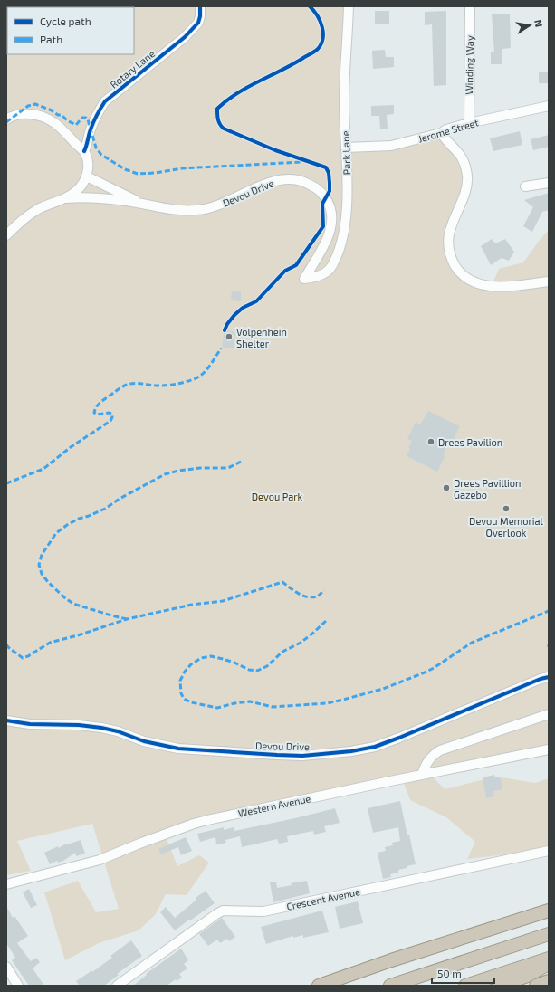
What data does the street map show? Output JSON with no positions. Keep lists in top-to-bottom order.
{
  "streets": {
    "street": [
      "Winding Way",
      "Rotary Lane",
      "Jerome Street",
      "Park Lane",
      "Devou Drive",
      "Western Avenue",
      "Crescent Avenue"
    ]
  },
  "crossings": [
    ["Winding Way", "Jerome Street"],
    ["Jerome Street", "Park Lane"],
    ["Park Lane", "Devou Drive"]
  ],
  "parks": ["Devou Park"],
  "places": [
    "Volpenhein Shelter",
    "Drees Pavilion",
    "Drees Pavillion Gazebo",
    "Devou Memorial Overlook"
  ],
  "legend": ["Cycle path", "Path"],
  "scale_bar": "50 m",
  "north": "right"
}
